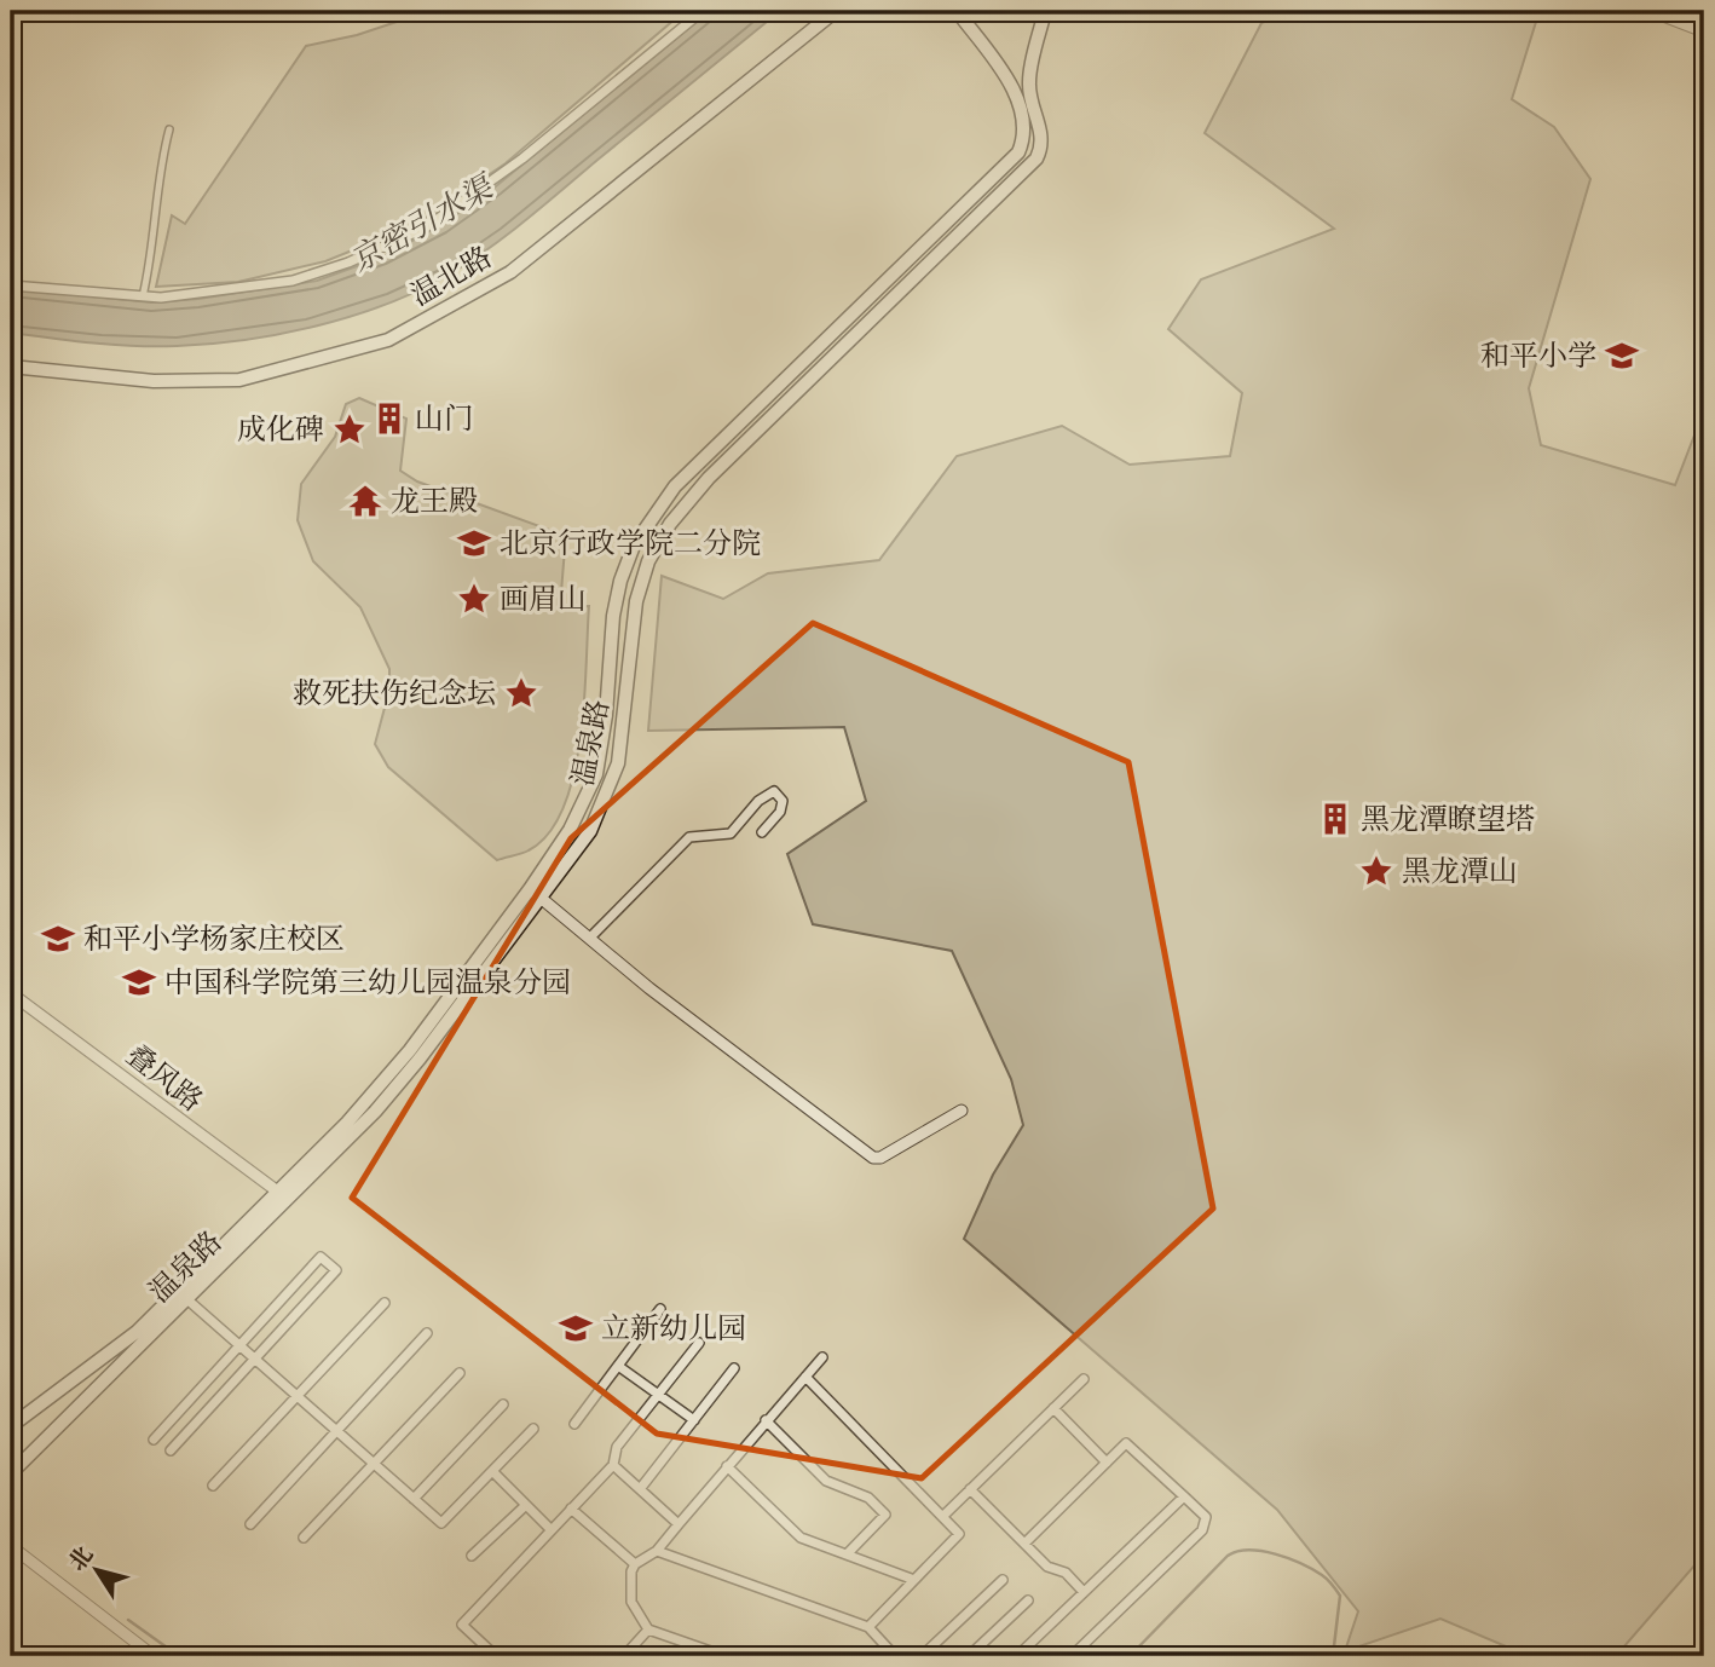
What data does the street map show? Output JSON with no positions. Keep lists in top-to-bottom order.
{
  "streets": {
    "main road": ["温北路", "温泉路"],
    "street": ["叠风路"]
  },
  "crossings": [
    ["温泉路", "叠风路"]
  ],
  "water": ["京密引水渠"],
  "places": {
    "school or university": [
      "和平小学",
      "北京行政学院二分院",
      "和平小学杨家庄校区",
      "中国科学院第三幼儿园温泉分园",
      "立新幼儿园"
    ],
    "building": ["山门", "黑龙潭瞭望塔"],
    "place": [
      "成化碑",
      "画眉山",
      "救死扶伤纪念坛",
      "黑龙潭山"
    ],
    "temple": ["龙王殿"]
  },
  "north": "top left"
}
